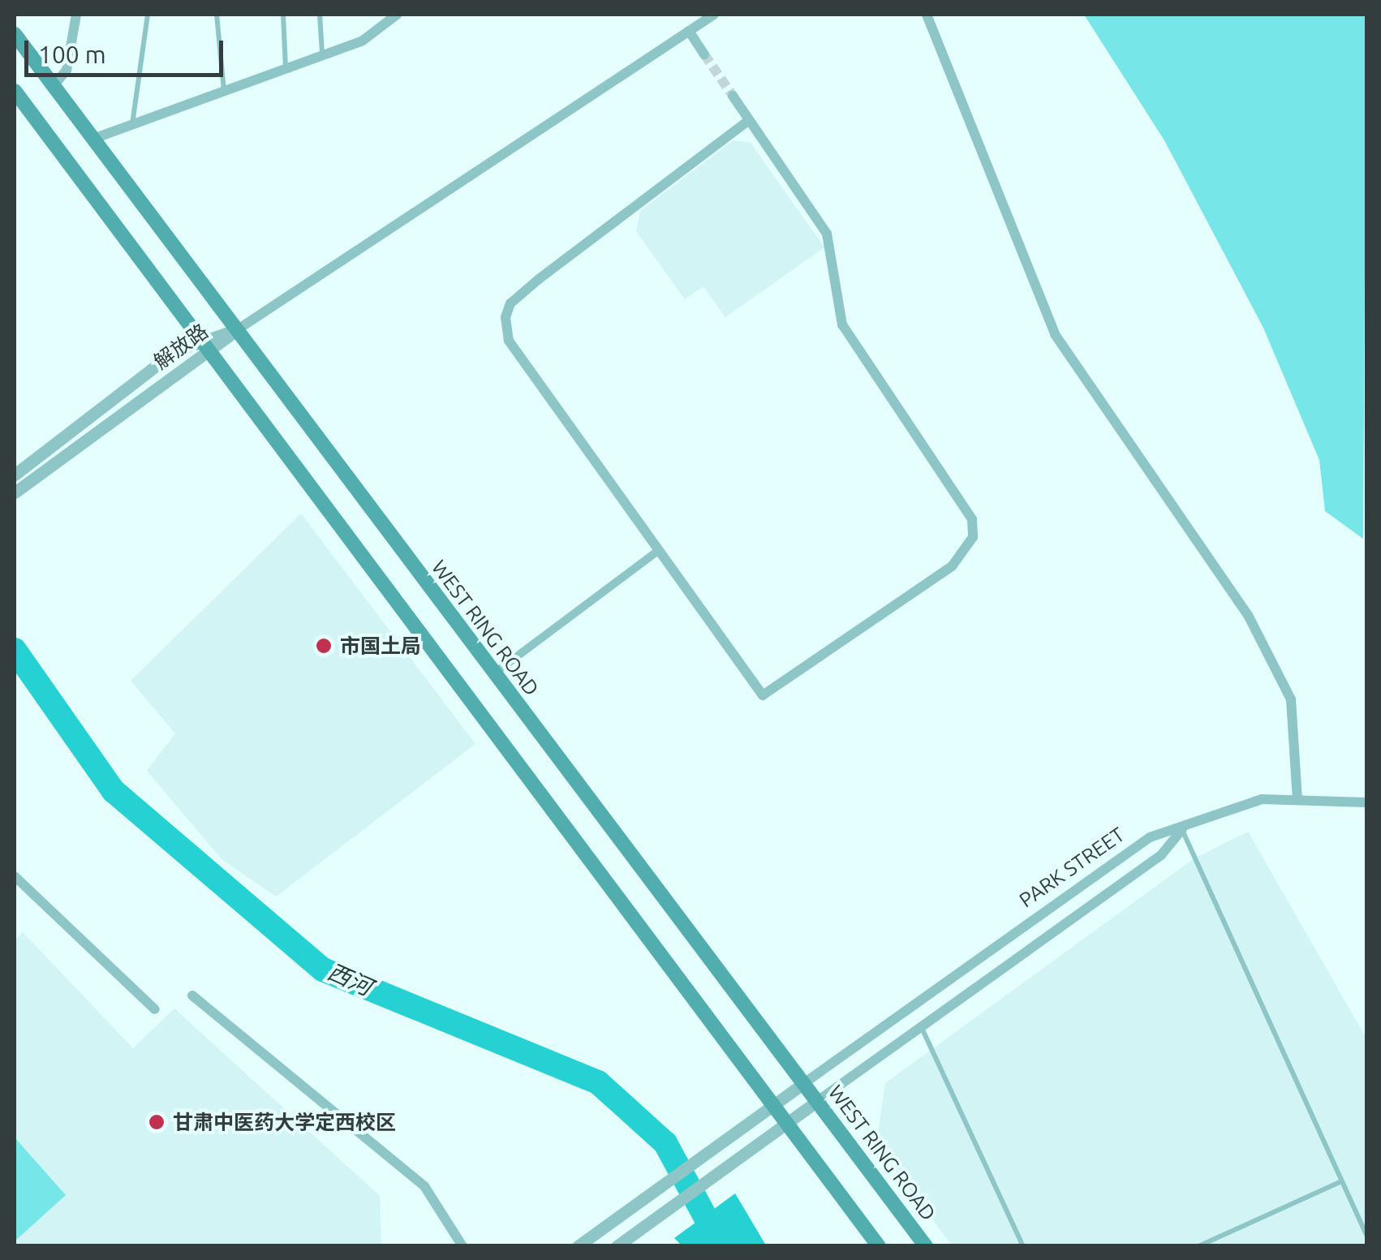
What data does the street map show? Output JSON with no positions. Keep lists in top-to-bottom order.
{
  "streets": {
    "main road": ["WEST RING ROAD"],
    "street": ["解放路", "PARK STREET"]
  },
  "crossings": [
    ["解放路", "WEST RING ROAD"],
    ["WEST RING ROAD", "PARK STREET"]
  ],
  "water": ["西河"],
  "places": ["市国土局", "甘肃中医药大学定西校区"],
  "scale_bar": "100 m"
}
